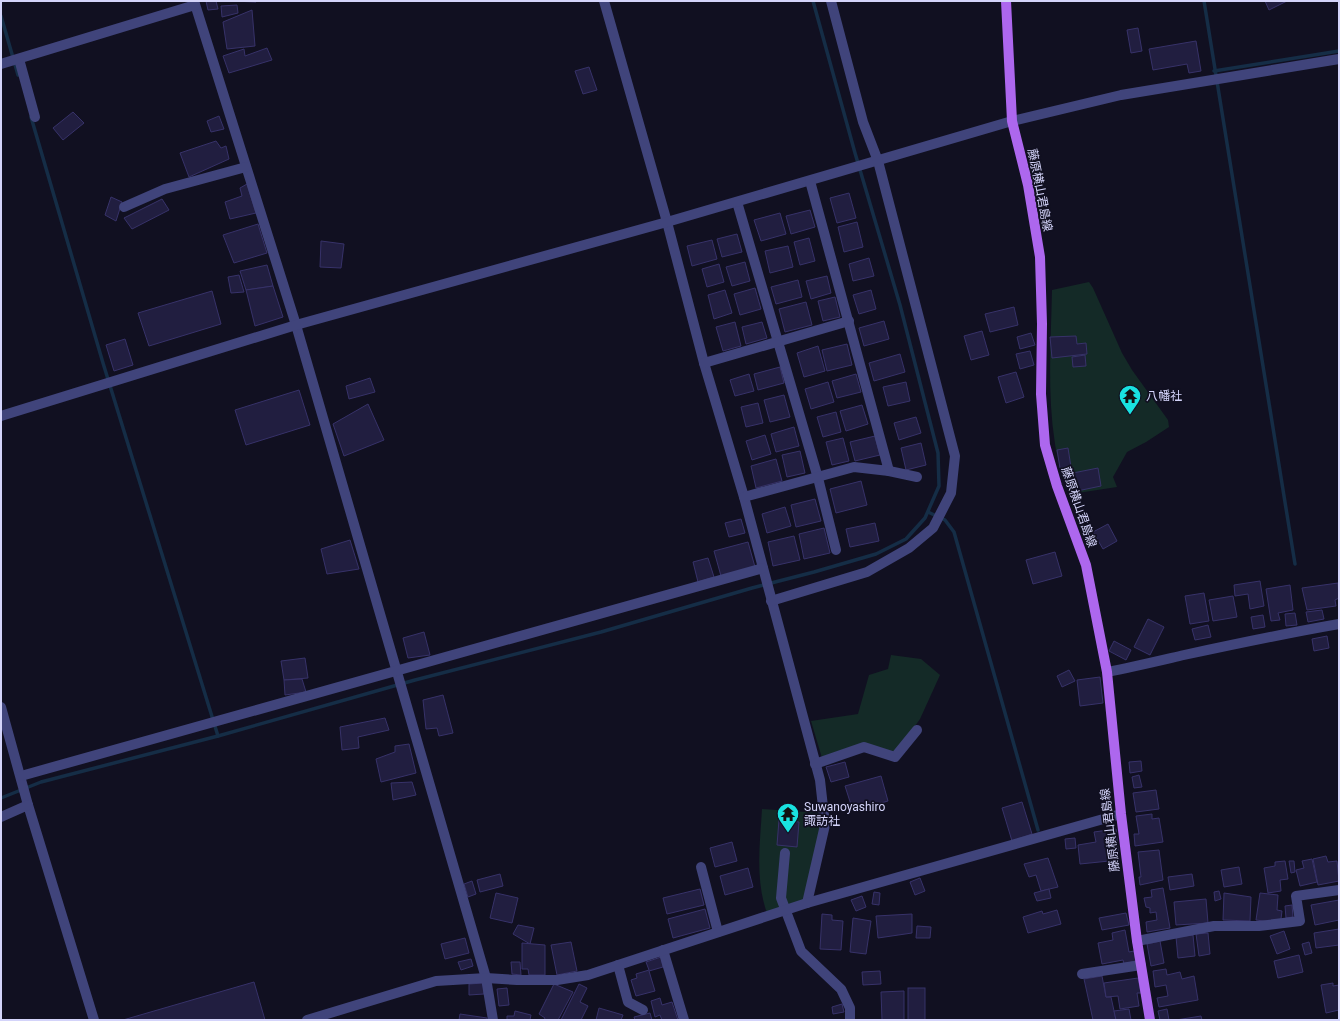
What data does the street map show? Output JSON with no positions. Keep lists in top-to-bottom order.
{
  "streets": {
    "main road": ["藤原横山君島線"]
  },
  "places": {
    "temple": ["八幡社", "Suwanoyashiro 諏訪社"]
  }
}
